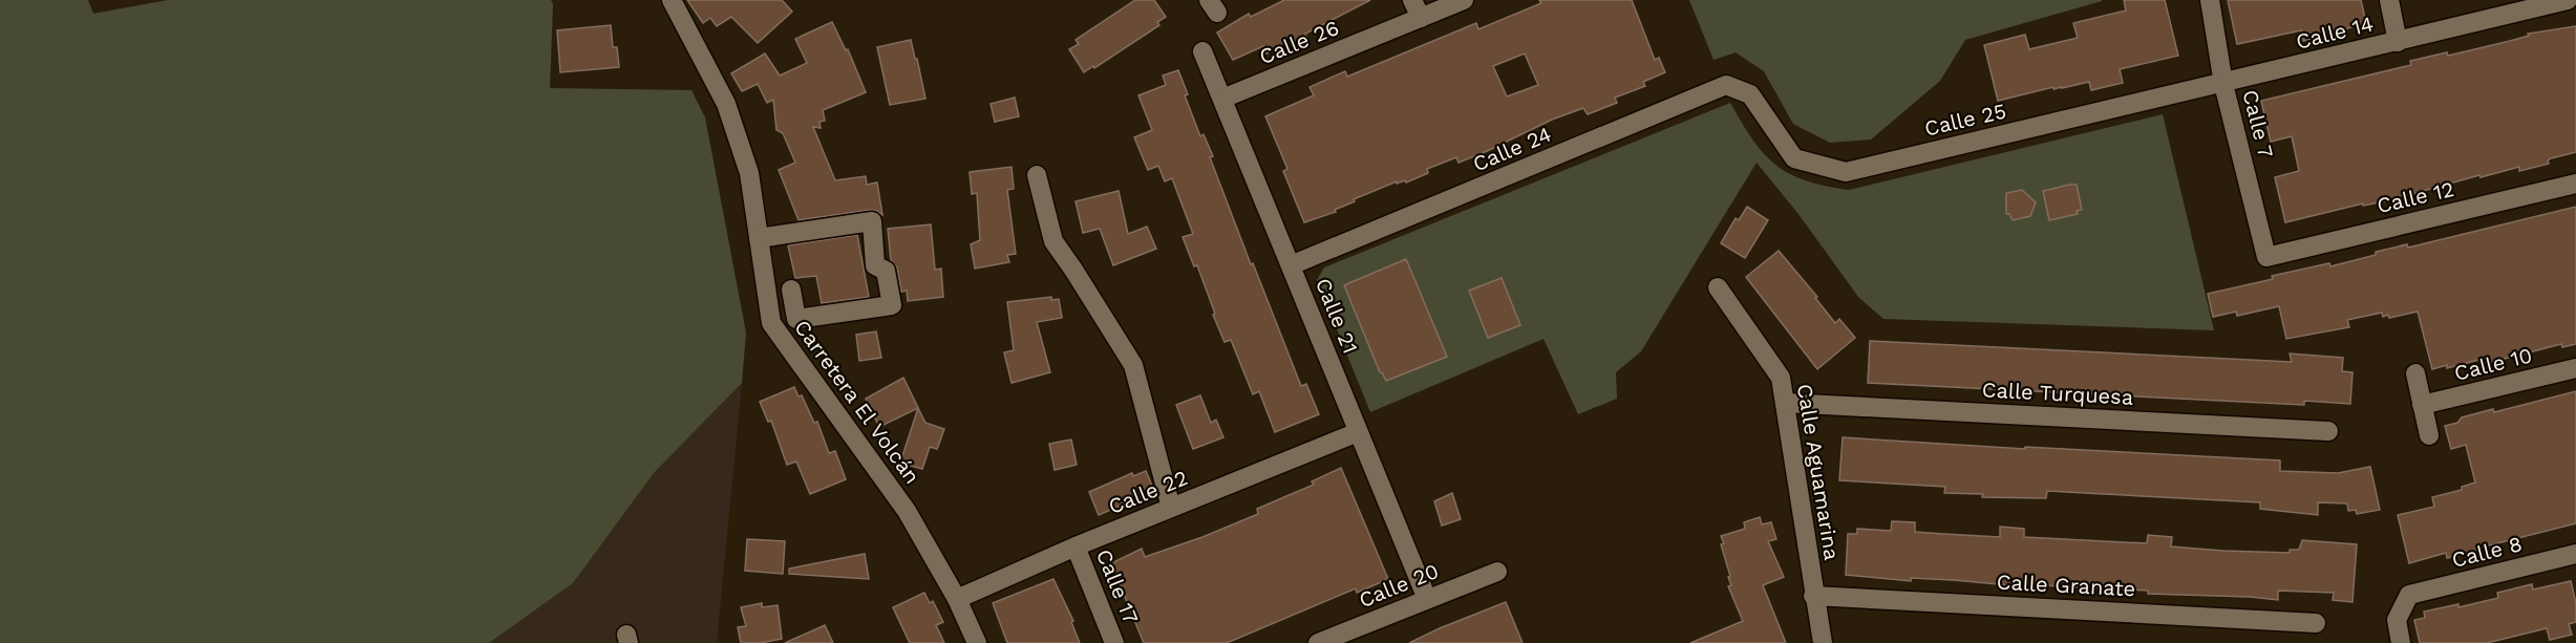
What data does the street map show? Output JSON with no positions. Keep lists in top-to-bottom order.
{
  "streets": {
    "street": [
      "Calle 14",
      "Calle 26",
      "Calle 25",
      "Calle 7",
      "Calle 24",
      "Calle 12",
      "Calle 21",
      "Calle 10",
      "Calle Turquesa",
      "Carretera El Volcán",
      "Calle Aguamarina",
      "Calle 22",
      "Calle 8",
      "Calle 20",
      "Calle Granate",
      "Calle 17"
    ]
  },
  "crossings": [
    ["Calle 14", "Calle 25"],
    ["Calle 14", "Calle 7"],
    ["Calle 26", "Calle 21"],
    ["Calle 25", "Calle 7"],
    ["Calle 25", "Calle 24"],
    ["Calle 7", "Calle 12"],
    ["Calle 24", "Calle 21"],
    ["Calle 21", "Calle 22"],
    ["Calle 21", "Calle 20"],
    ["Calle Turquesa", "Calle Aguamarina"],
    ["Carretera El Volcán", "Calle 22"],
    ["Calle Aguamarina", "Calle Granate"],
    ["Calle 22", "Calle 17"]
  ]
}
